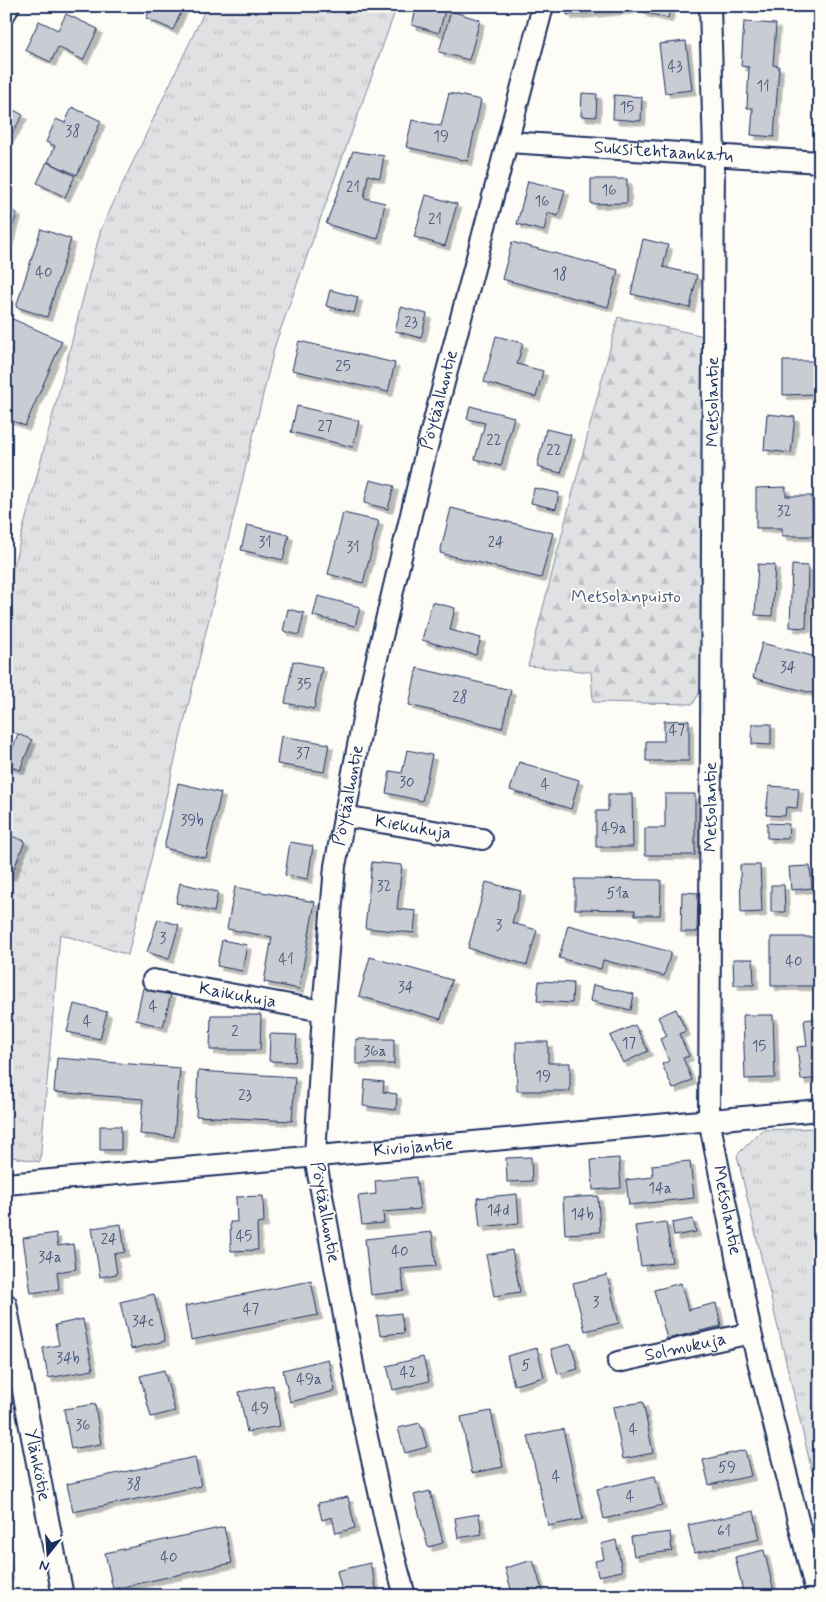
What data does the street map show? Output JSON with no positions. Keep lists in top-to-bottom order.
{
  "streets": {
    "street": [
      "Suksitehtaankatu",
      "Pöytäalhontie",
      "Metsolantie",
      "Kiekukuja",
      "Kaikukuja",
      "Kiviojantie",
      "Solmukuja",
      "Ylänkötie"
    ]
  },
  "crossings": [
    ["Suksitehtaankatu", "Pöytäalhontie"],
    ["Suksitehtaankatu", "Metsolantie"],
    ["Pöytäalhontie", "Kiekukuja"],
    ["Pöytäalhontie", "Kaikukuja"],
    ["Pöytäalhontie", "Kiviojantie"],
    ["Metsolantie", "Kiviojantie"],
    ["Metsolantie", "Solmukuja"]
  ],
  "parks": ["Metsolanpuisto"],
  "house_numbers": [
    "43",
    "11",
    "15",
    "38",
    "19",
    "21",
    "16",
    "16",
    "21",
    "40",
    "18",
    "23",
    "25",
    "27",
    "22",
    "22",
    "32",
    "31",
    "24",
    "31",
    "34",
    "35",
    "28",
    "47",
    "37",
    "30",
    "4",
    "39b",
    "49a",
    "32",
    "51a",
    "3",
    "3",
    "41",
    "40",
    "34",
    "4",
    "4",
    "2",
    "17",
    "15",
    "36a",
    "19",
    "23",
    "14a",
    "14d",
    "14b",
    "45",
    "24",
    "40",
    "34a",
    "3",
    "47",
    "34c",
    "34b",
    "5",
    "42",
    "49a",
    "49",
    "36",
    "4",
    "59",
    "4",
    "38",
    "4",
    "61",
    "40"
  ],
  "north": "bottom"
}
